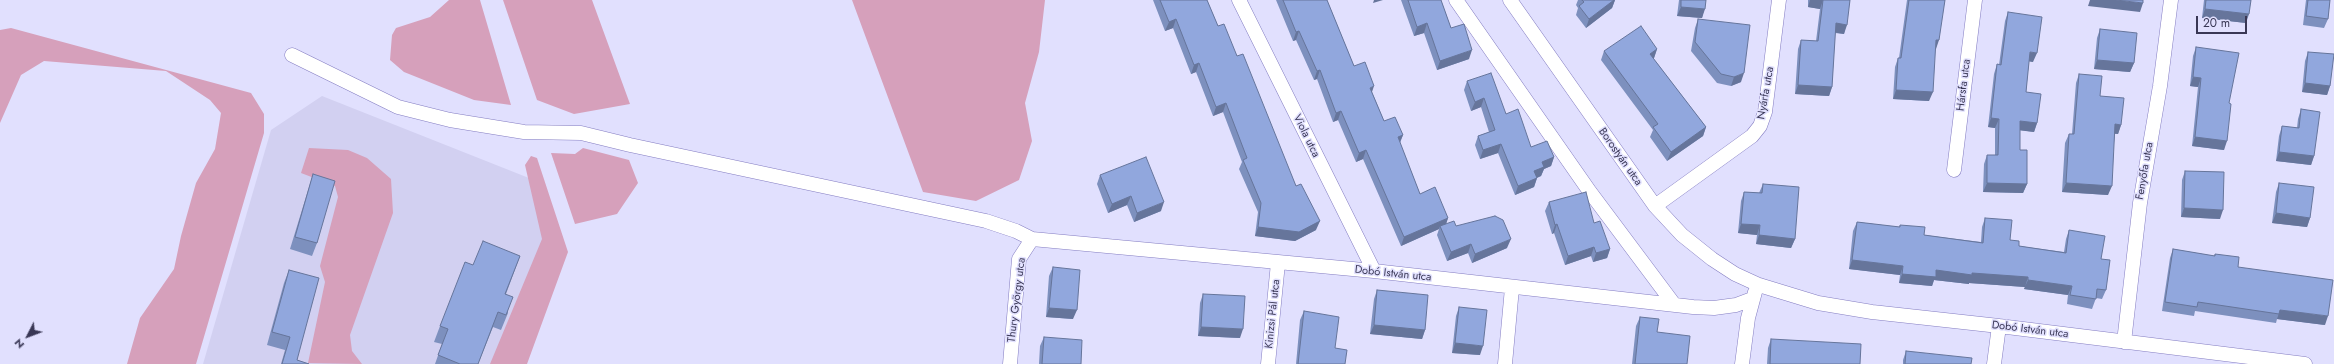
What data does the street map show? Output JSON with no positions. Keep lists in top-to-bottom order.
{
  "streets": {
    "street": [
      "Hársfa utca",
      "Nyárfa utca",
      "Viola utca",
      "Borostyán utca",
      "Fenyőfa utca",
      "Dobó István utca",
      "Thury György utca",
      "Kinizsi Pál utca"
    ]
  },
  "crossings": [
    ["Nyárfa utca", "Borostyán utca"],
    ["Viola utca", "Dobó István utca"],
    ["Borostyán utca", "Dobó István utca"],
    ["Fenyőfa utca", "Dobó István utca"],
    ["Dobó István utca", "Thury György utca"],
    ["Dobó István utca", "Kinizsi Pál utca"]
  ],
  "scale_bar": "20 m",
  "north": "bottom left"
}
